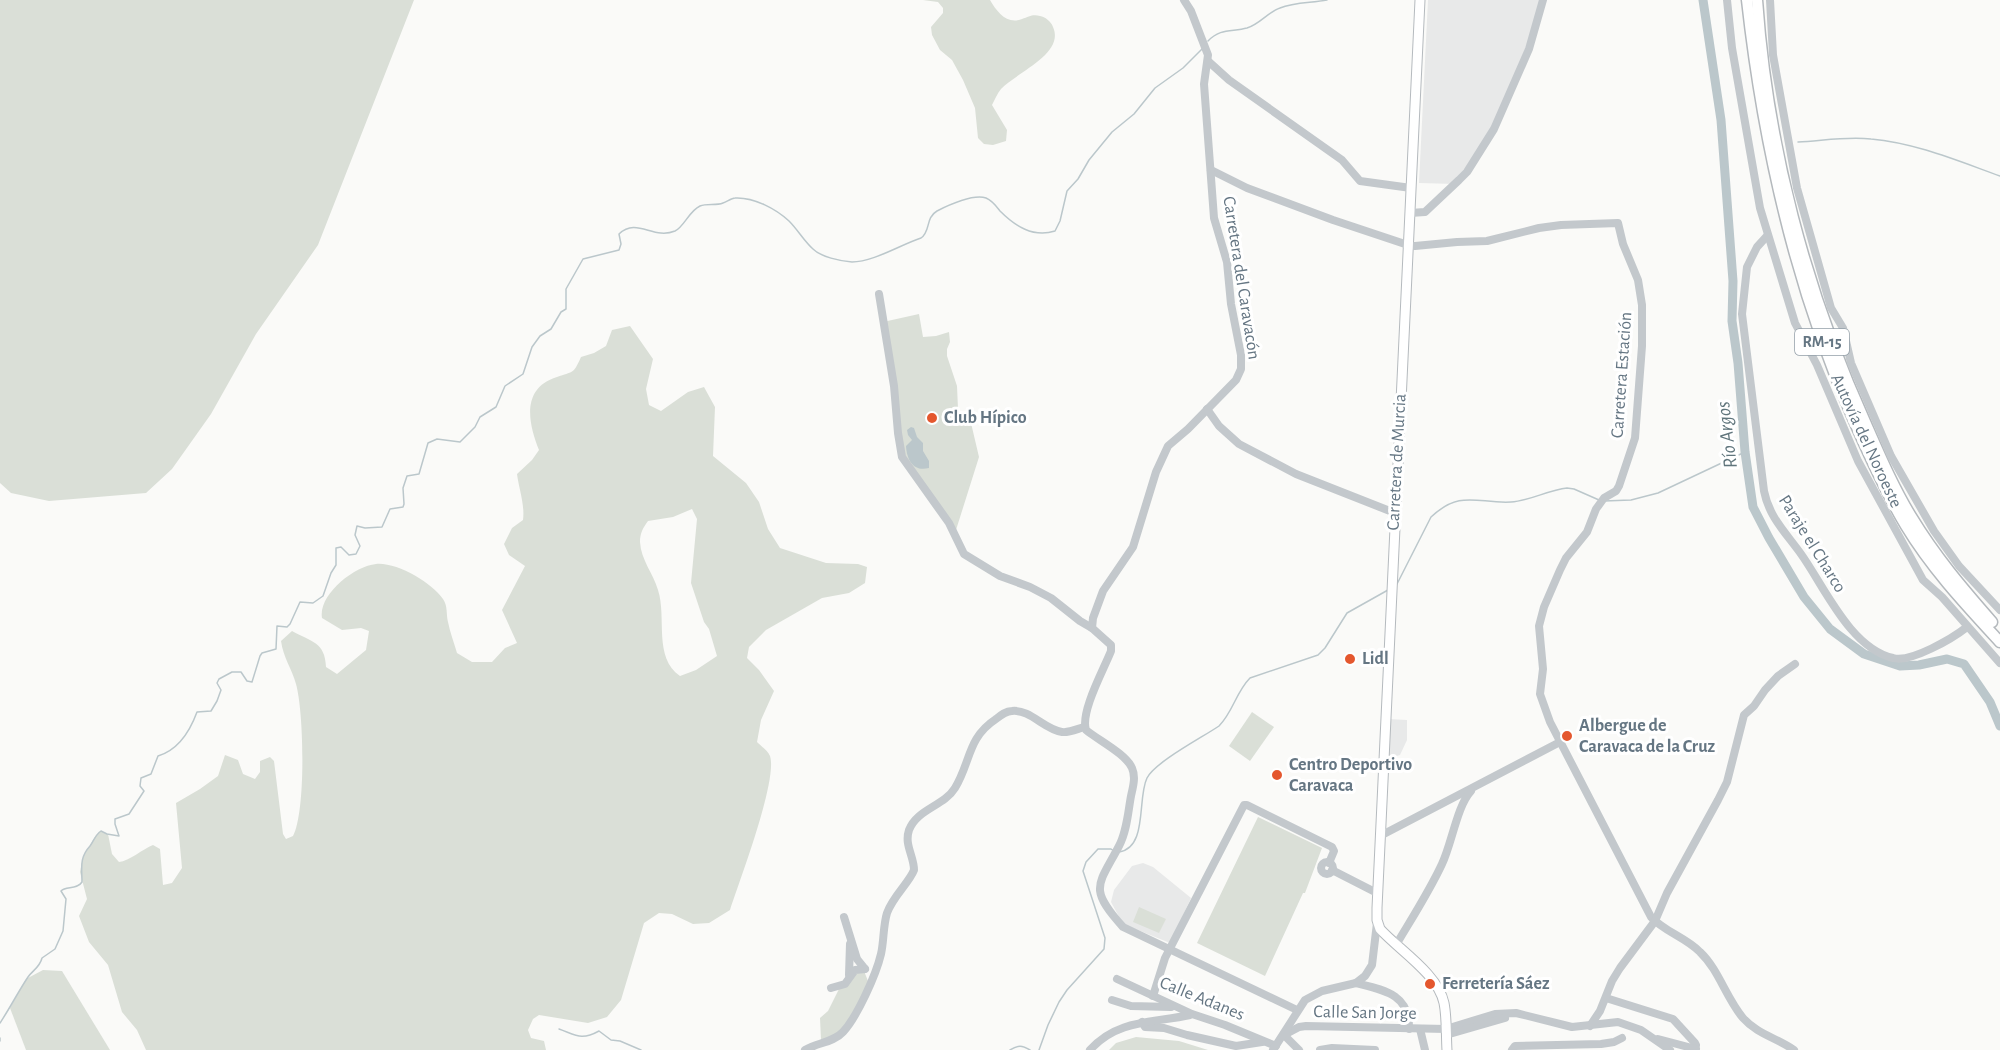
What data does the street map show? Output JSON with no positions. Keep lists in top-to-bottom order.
{
  "streets": {
    "highway": ["RM-15", "Autovía del Noroeste"],
    "main road": ["Carretera de Murcia"],
    "street": [
      "Carretera del Caravacón",
      "Carretera Estación",
      "Paraje el Charco",
      "Calle Adanes",
      "Calle San Jorge"
    ]
  },
  "crossings": [
    ["Carretera Estación", "Carretera de Murcia"]
  ],
  "water": ["Río Argos"],
  "places": [
    "Club Hípico",
    "Lidl",
    "Albergue de Caravaca de la Cruz",
    "Centro Deportivo Caravaca",
    "Ferretería Sáez"
  ]
}
